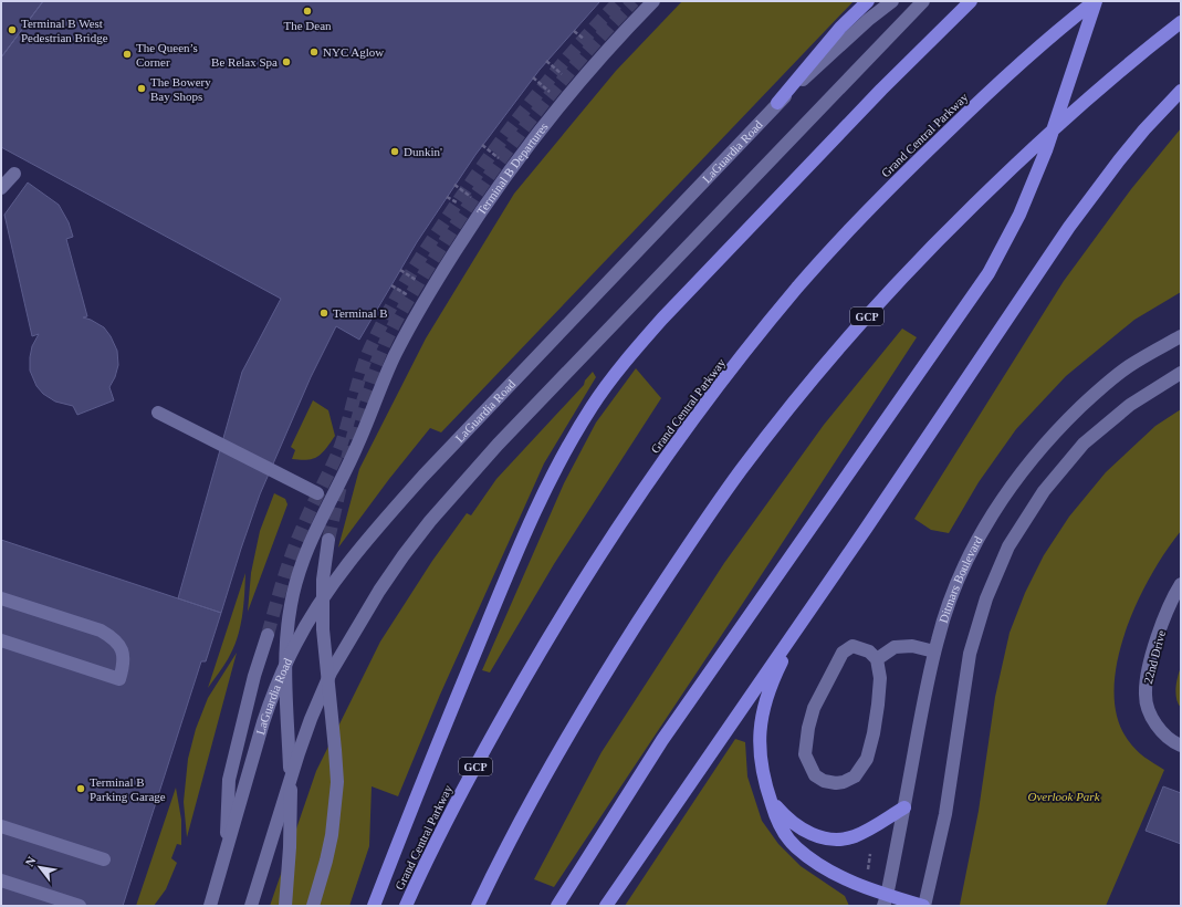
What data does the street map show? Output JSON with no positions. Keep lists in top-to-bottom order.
{
  "streets": {
    "highway": ["Grand Central Parkway", "GCP"],
    "street": [
      "LaGuardia Road",
      "Terminal B Departures",
      "Ditmars Boulevard",
      "22nd Drive"
    ]
  },
  "parks": ["Overlook Park"],
  "places": [
    "The Dean",
    "Terminal B West Pedestrian Bridge",
    "NYC Aglow",
    "The Queen’s Corner",
    "Be Relax Spa",
    "The Bowery Bay Shops",
    "Dunkin'",
    "Terminal B",
    "Terminal B Parking Garage"
  ],
  "north": "top left"
}
